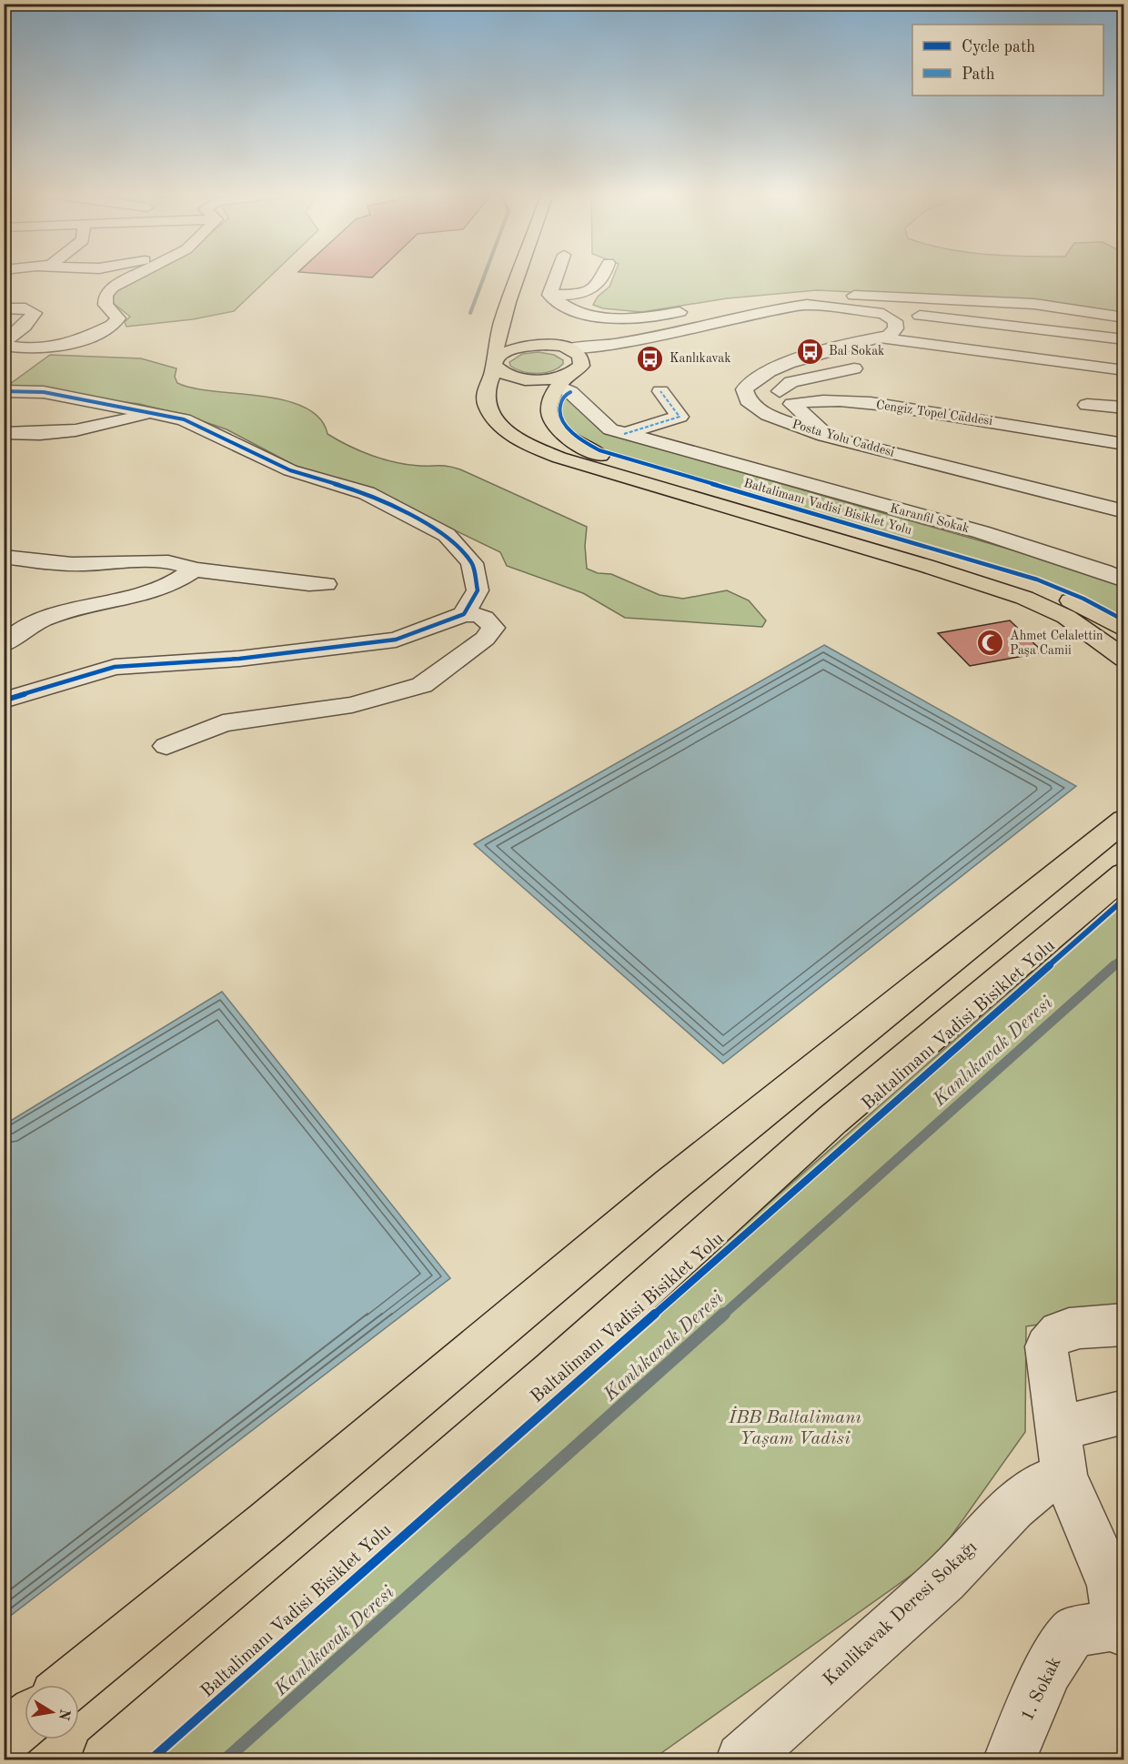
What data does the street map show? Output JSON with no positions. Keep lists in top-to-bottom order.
{
  "streets": {
    "street": [
      "Cengiz Topel Caddesi",
      "Posta Yolu Caddesi",
      "Karanfil Sokak",
      "Kanlikavak Deresi Sokağı",
      "1. Sokak"
    ],
    "cycle path": ["Baltalimanı Vadisi Bisiklet Yolu"]
  },
  "water": ["Kanlıkavak Deresi"],
  "parks": ["İBB Baltalimanı Yaşam Vadisi"],
  "places": {
    "bus stop": ["Bal Sokak", "Kanlıkavak"],
    "mosque": ["Ahmet Celalettin Paşa Camii"]
  },
  "legend": ["Cycle path", "Path"],
  "north": "right"
}
